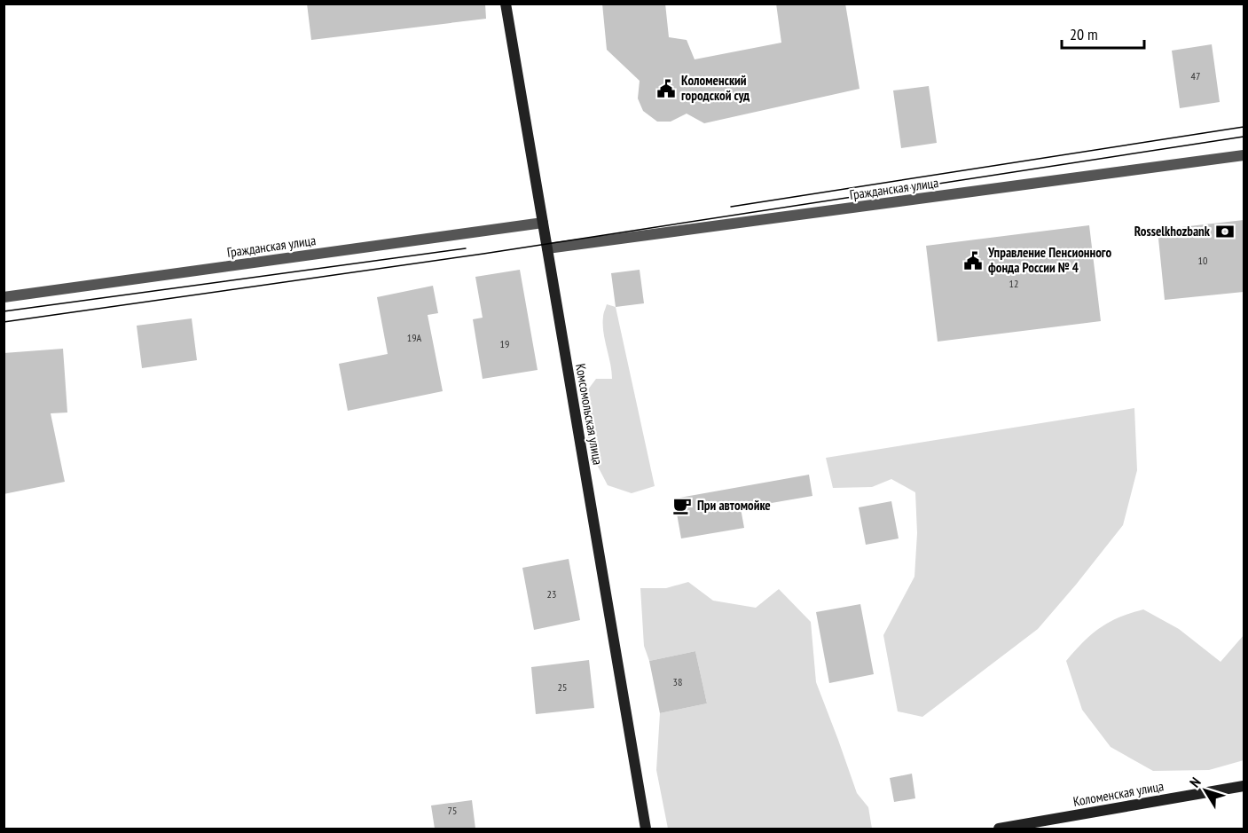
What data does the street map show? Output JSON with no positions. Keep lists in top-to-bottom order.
{
  "streets": {
    "street": ["Гражданская улица", "Комсомольская улица", "Коломенская улица"]
  },
  "crossings": [
    ["Гражданская улица", "Комсомольская улица"]
  ],
  "places": {
    "public building": ["Коломенский городской суд", "Управление Пенсионного фонда России № 4"],
    "bank": ["Rosselkhozbank"],
    "cafe": ["При автомойке"]
  },
  "house_numbers": [
    "47",
    "10",
    "12",
    "19А",
    "19",
    "23",
    "38",
    "25",
    "75"
  ],
  "scale_bar": "20 m",
  "north": "top left"
}
